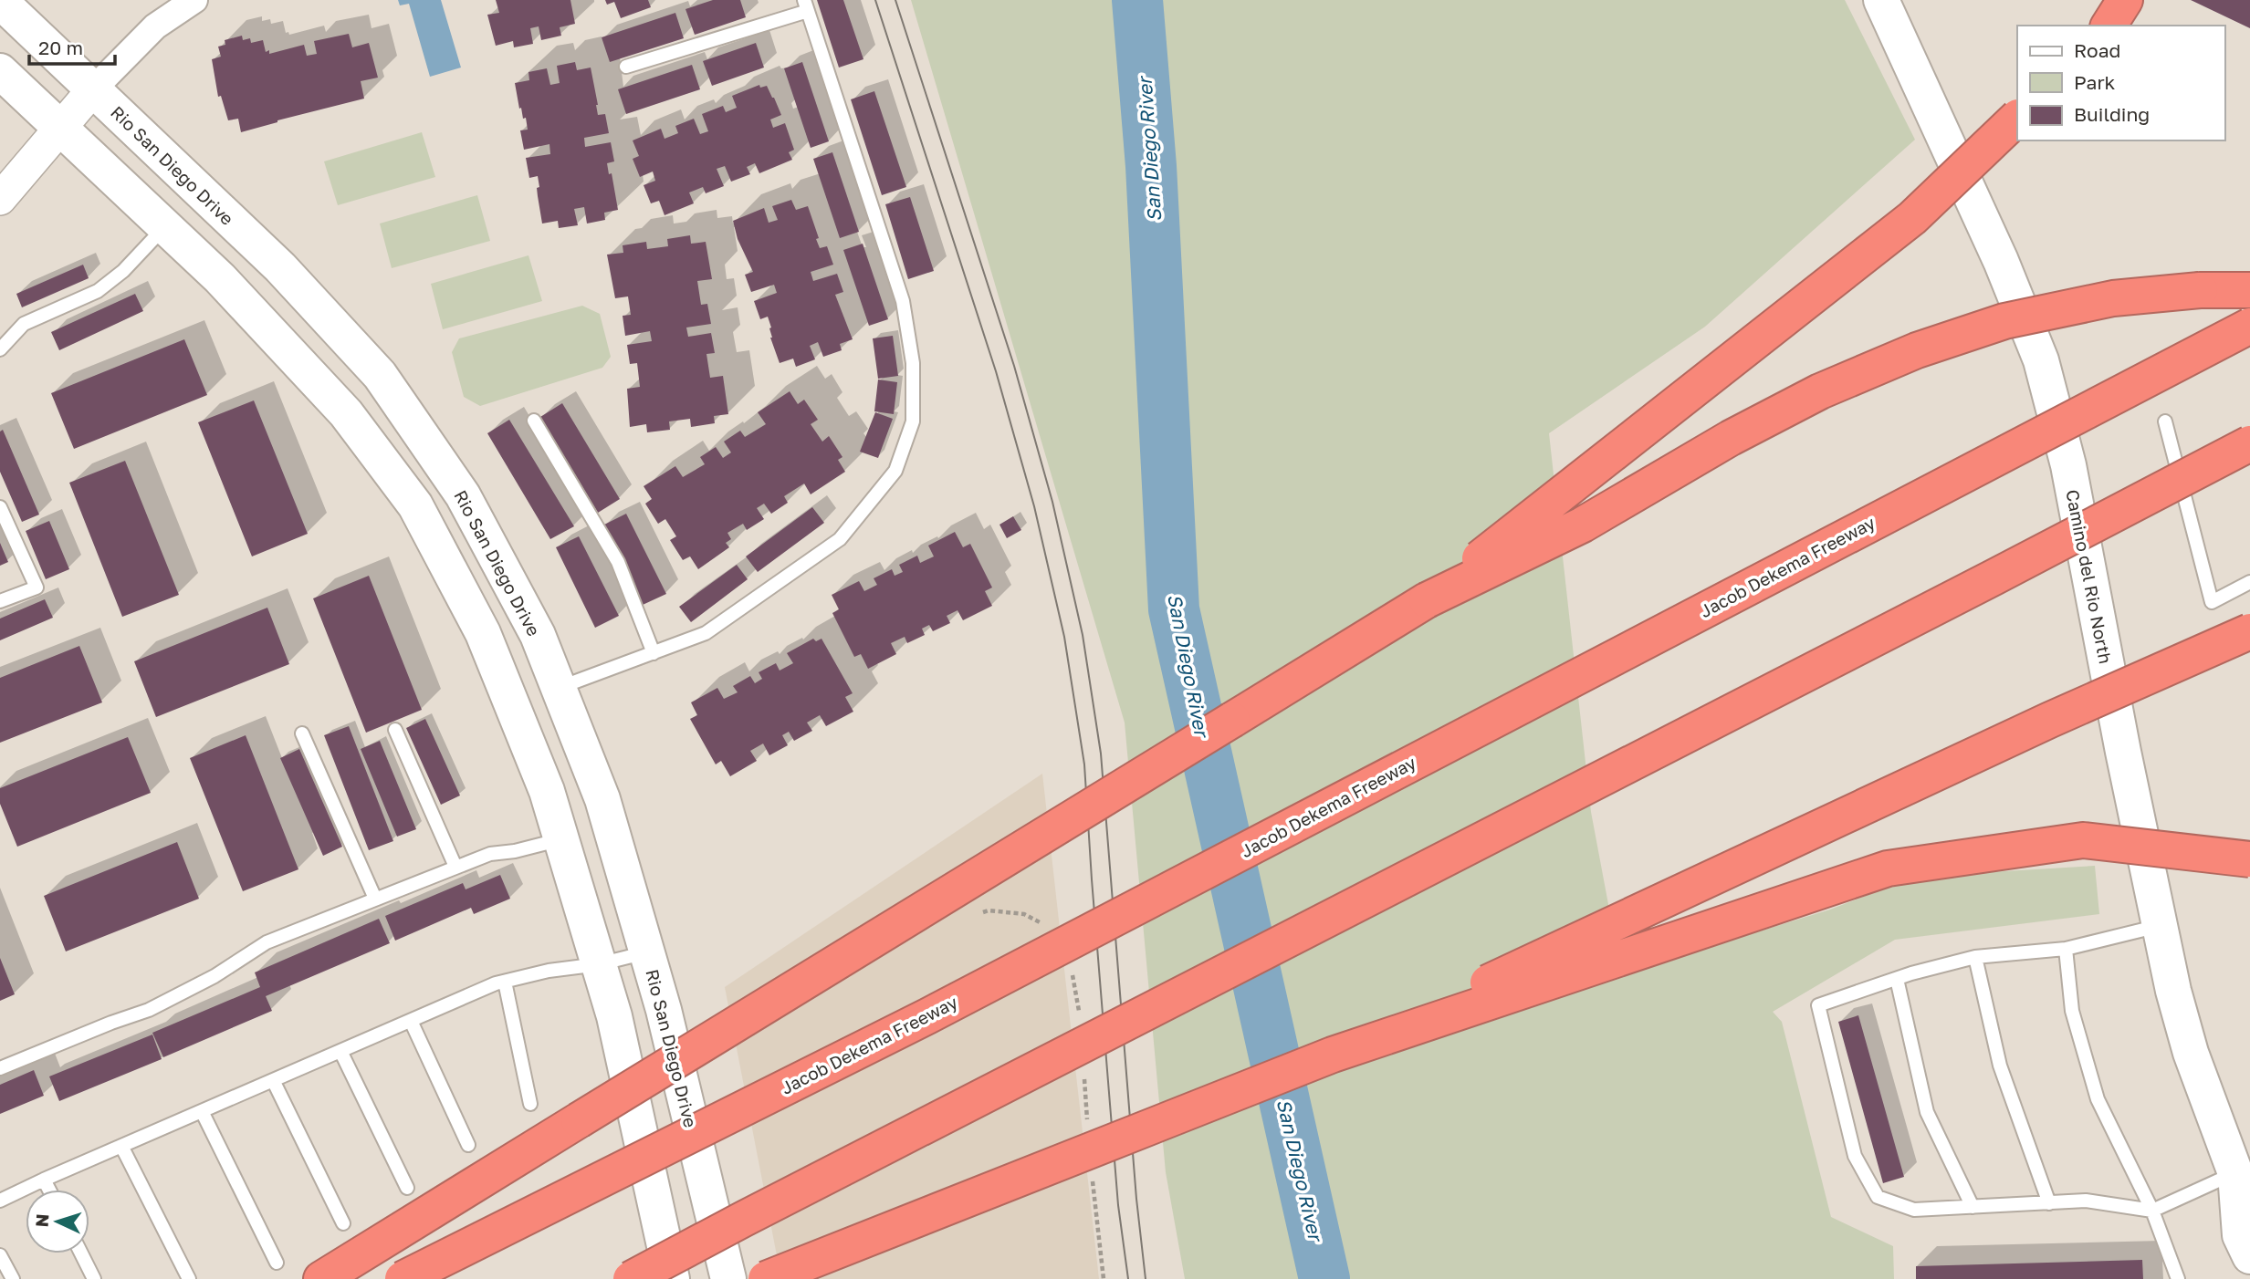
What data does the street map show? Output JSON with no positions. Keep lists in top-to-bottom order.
{
  "streets": {
    "highway": ["Jacob Dekema Freeway"],
    "main road": ["Rio San Diego Drive", "Camino del Rio North"]
  },
  "water": ["San Diego River"],
  "legend": ["Road", "Park", "Building"],
  "scale_bar": "20 m",
  "north": "left"
}
